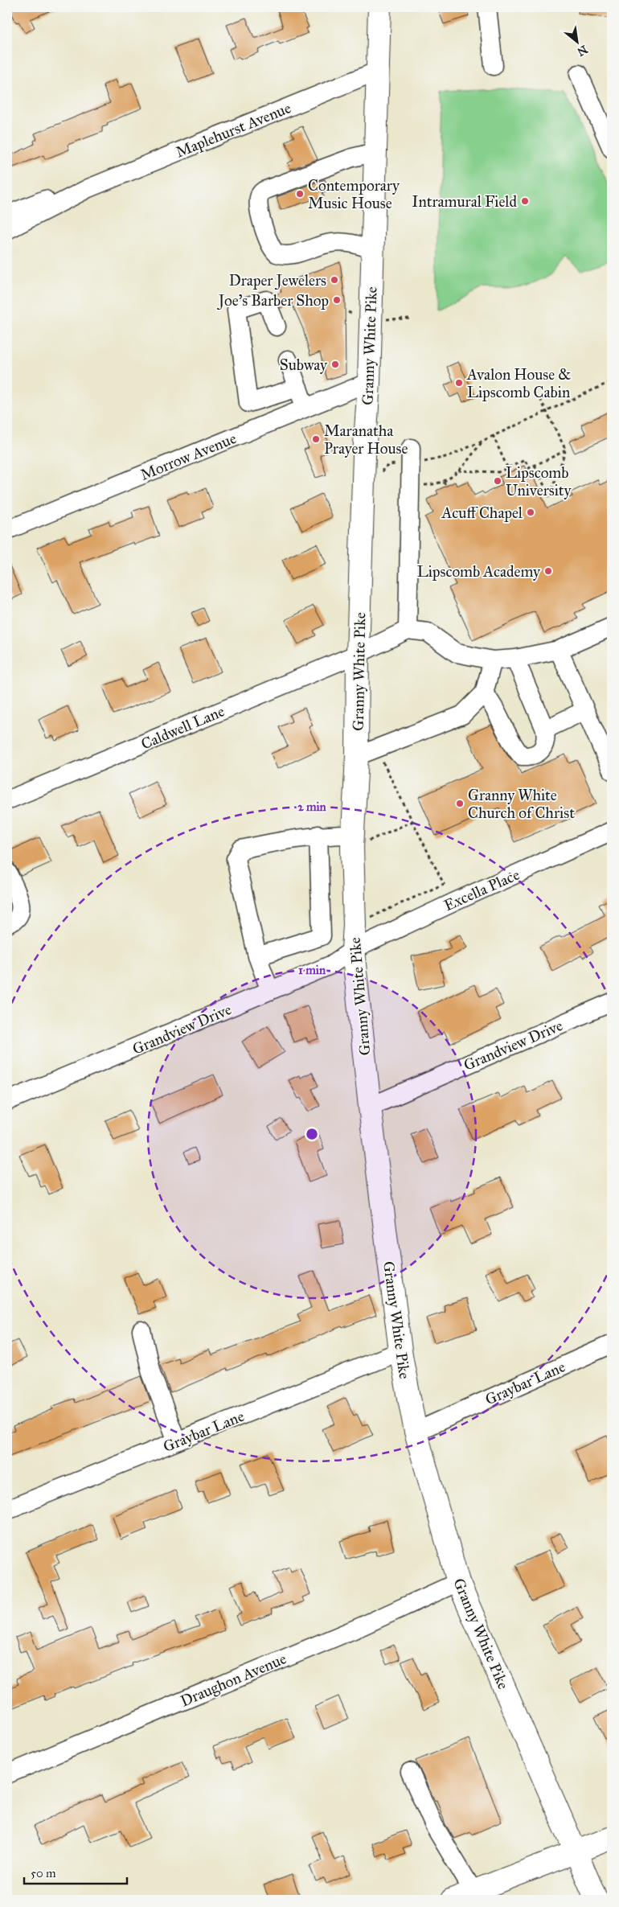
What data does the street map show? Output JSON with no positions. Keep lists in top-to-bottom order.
{
  "streets": {
    "main road": ["Granny White Pike"],
    "street": [
      "Maplehurst Avenue",
      "Morrow Avenue",
      "Caldwell Lane",
      "Excella Place",
      "Grandview Drive",
      "Graybar Lane",
      "Draughon Avenue"
    ]
  },
  "crossings": [
    ["Maplehurst Avenue", "Granny White Pike"],
    ["Granny White Pike", "Morrow Avenue"],
    ["Granny White Pike", "Caldwell Lane"],
    ["Granny White Pike", "Excella Place"],
    ["Granny White Pike", "Grandview Drive"],
    ["Granny White Pike", "Graybar Lane"],
    ["Granny White Pike", "Draughon Avenue"],
    ["Excella Place", "Grandview Drive"]
  ],
  "places": [
    "Contemporary Music House",
    "Intramural Field",
    "Draper Jewelers",
    "Joe's Barber Shop",
    "Subway",
    "Avalon House & Lipscomb Cabin",
    "Maranatha Prayer House",
    "Lipscomb University",
    "Acuff Chapel",
    "Lipscomb Academy",
    "Granny White Church of Christ"
  ],
  "scale_bar": "50 m",
  "north": "bottom right",
  "rings": ["2 min", "1 min"]
}
